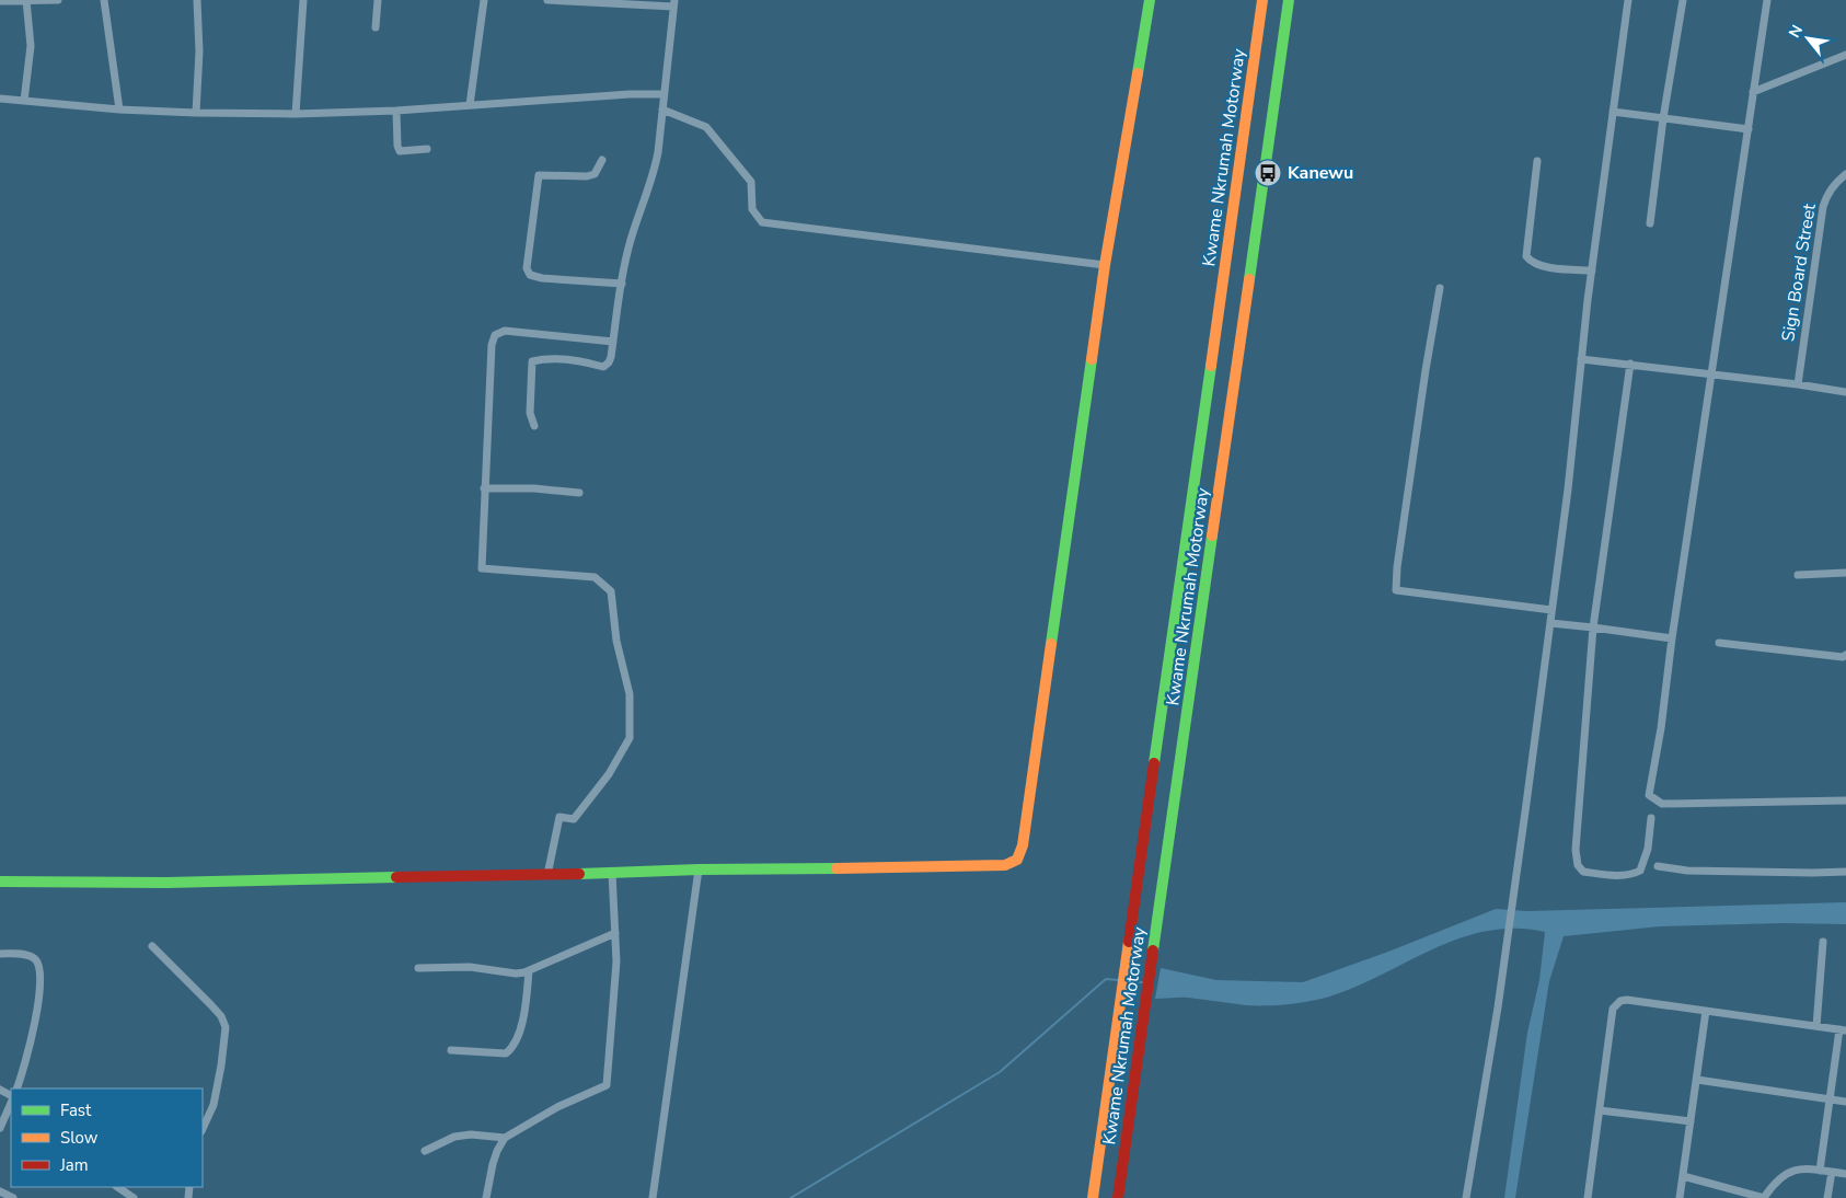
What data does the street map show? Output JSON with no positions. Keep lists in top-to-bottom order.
{
  "streets": {
    "main road": ["Kwame Nkrumah Motorway"],
    "street": ["Sign Board Street"]
  },
  "places": {
    "bus stop": ["Kanewu"]
  },
  "legend": ["Fast", "Slow", "Jam"],
  "north": "top left"
}
